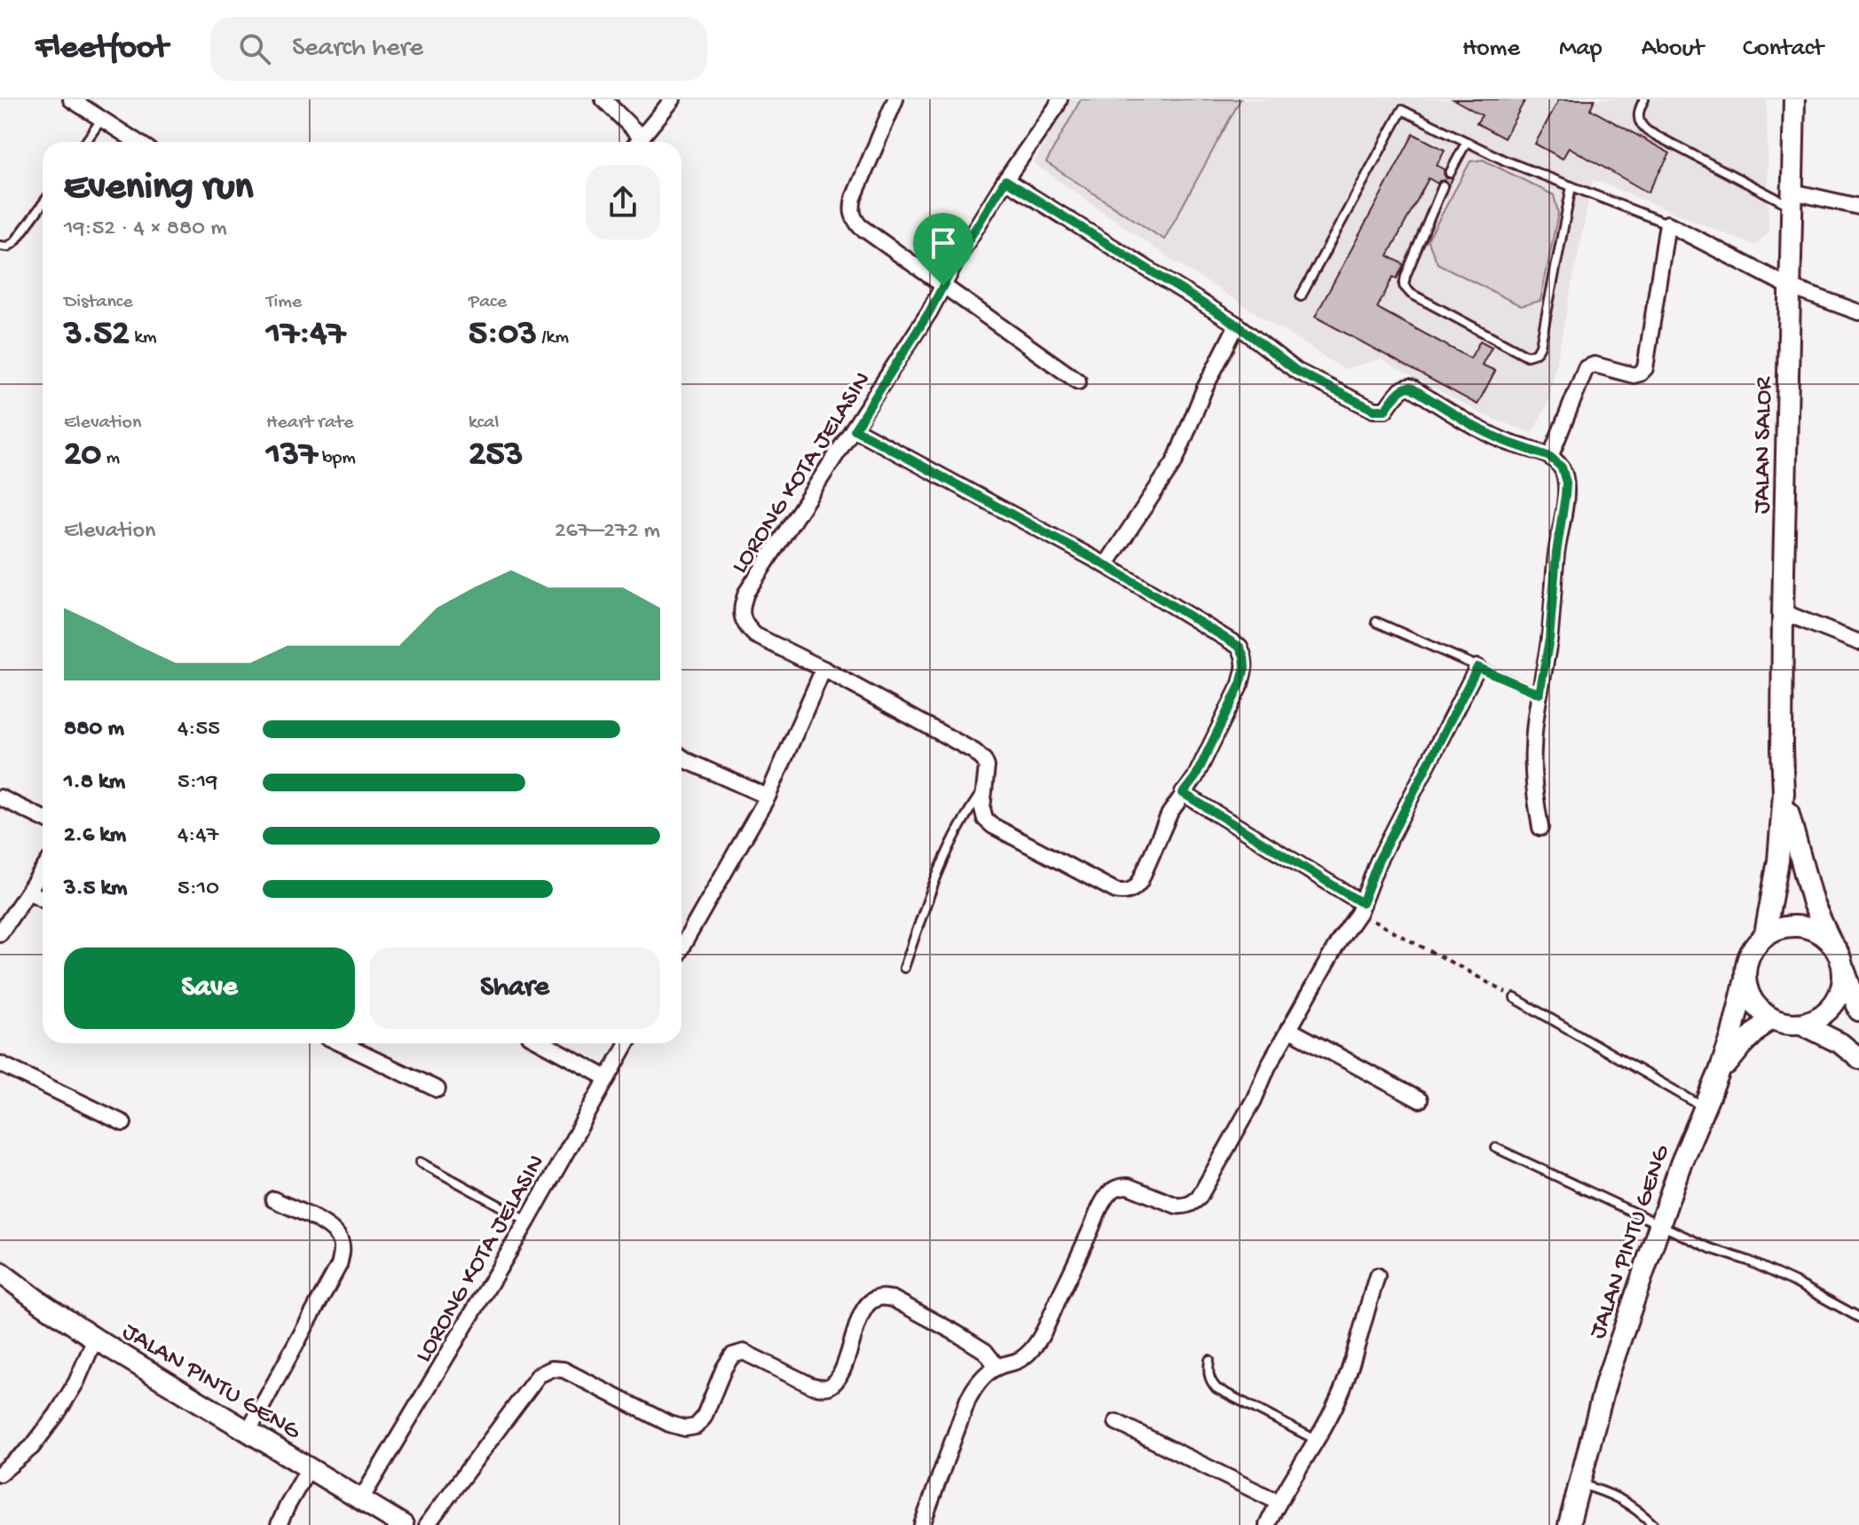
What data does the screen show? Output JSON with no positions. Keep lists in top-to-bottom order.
{
  "streets": {
    "main road": ["JALAN SALOR", "JALAN PINTU GENG"],
    "street": ["LORONG KOTA JELASIN"]
  },
  "crossings": [
    ["JALAN SALOR", "JALAN PINTU GENG"],
    ["LORONG KOTA JELASIN", "JALAN PINTU GENG"]
  ],
  "page": {
    "header": "Fleetfoot",
    "search": "Search here",
    "nav": [
      "Home",
      "Map",
      "About",
      "Contact"
    ],
    "heading": ["Evening run", "19:52 · 4 × 880 m"],
    "stats": [
      ["Distance", "3.52 km"],
      ["Time", "17:47"],
      ["Pace", "5:03 /km"],
      ["Elevation", "20 m"],
      ["Heart rate", "137 bpm"],
      ["kcal", "253"]
    ],
    "chart": ["Elevation", "267–272 m"],
    "list": [
      {
        "name": "880 m",
        "note": "4:55"
      },
      {
        "name": "1.8 km",
        "note": "5:19"
      },
      {
        "name": "2.6 km",
        "note": "4:47"
      },
      {
        "name": "3.5 km",
        "note": "5:10"
      }
    ],
    "buttons": ["Save", "Share"]
  }
}
